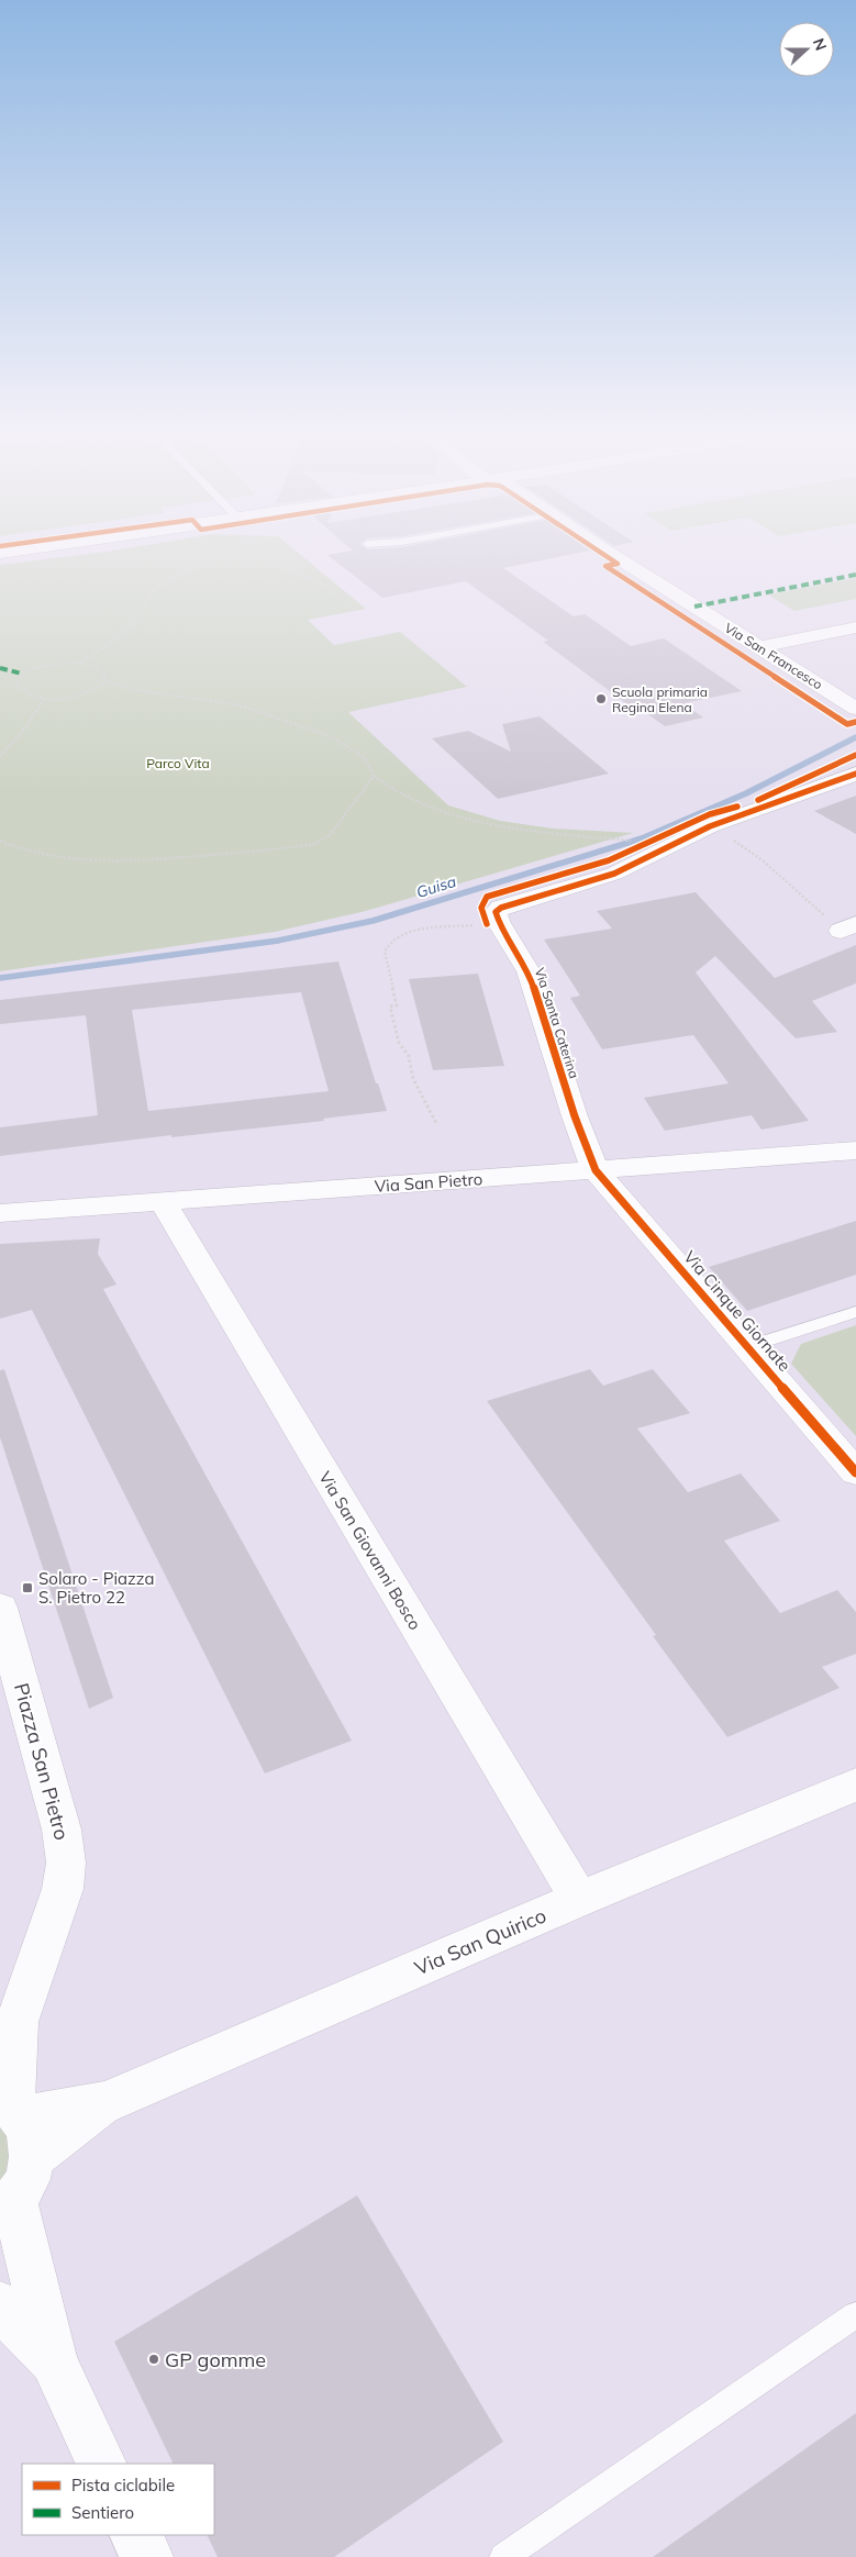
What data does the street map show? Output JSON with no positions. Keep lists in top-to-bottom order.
{
  "streets": {
    "street": [
      "Via San Francesco",
      "Via Santa Caterina",
      "Via San Pietro",
      "Via Cinque Giornate",
      "Via San Giovanni Bosco",
      "Piazza San Pietro",
      "Via San Quirico"
    ]
  },
  "crossings": [
    ["Via Santa Caterina", "Via San Pietro"],
    ["Via Santa Caterina", "Via Cinque Giornate"],
    ["Via San Pietro", "Via Cinque Giornate"],
    ["Via San Pietro", "Via San Giovanni Bosco"],
    ["Via San Giovanni Bosco", "Via San Quirico"],
    ["Piazza San Pietro", "Via San Quirico"]
  ],
  "water": ["Guisa"],
  "parks": ["Parco Vita"],
  "places": {
    "other": ["Scuola primaria Regina Elena", "GP gomme"],
    "transit": ["Solaro - Piazza S. Pietro 22"]
  },
  "legend": ["Pista ciclabile", "Sentiero"],
  "north": "right"
}
